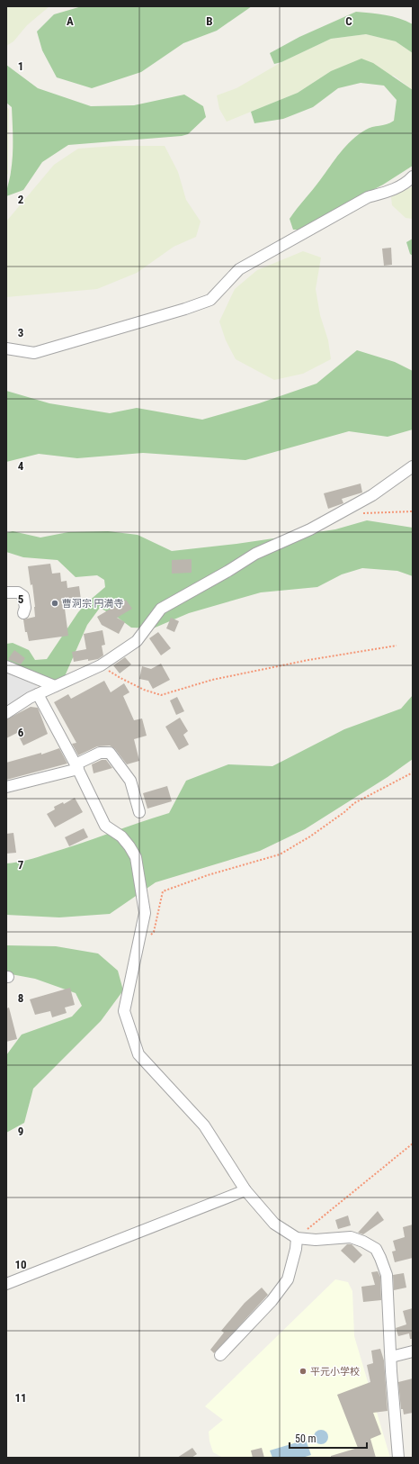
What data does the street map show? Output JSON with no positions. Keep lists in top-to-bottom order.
{
  "places": ["曹洞宗 円満寺", "平元小学校"],
  "scale_bar": "50 m",
  "grid": {
    "columns": ["A", "B", "C"],
    "rows": [
      "1",
      "2",
      "3",
      "4",
      "5",
      "6",
      "7",
      "8",
      "9",
      "10",
      "11"
    ]
  }
}
